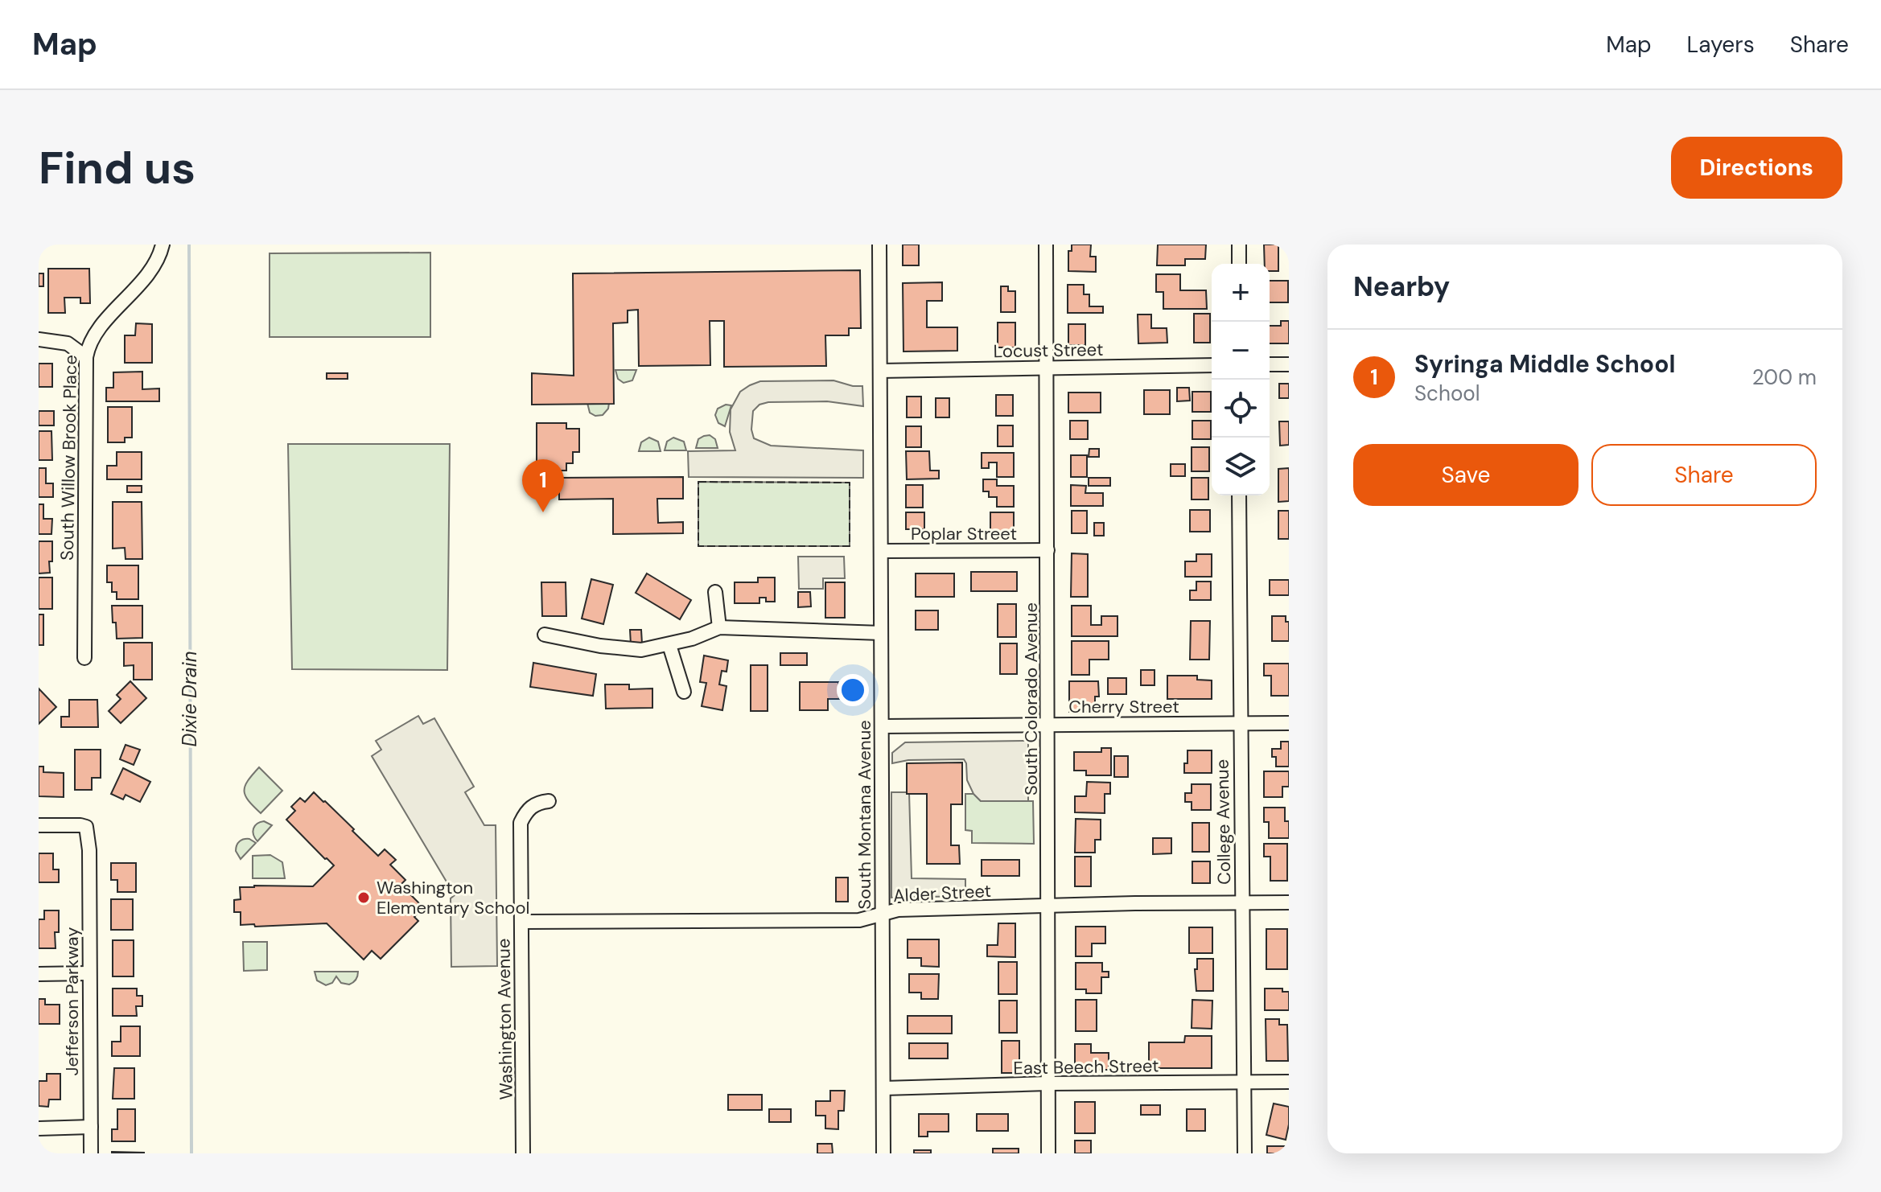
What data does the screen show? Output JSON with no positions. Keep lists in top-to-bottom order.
{
  "streets": {
    "street": [
      "Locust Street",
      "South Willow Brook Place",
      "Poplar Street",
      "South Colorado Avenue",
      "Cherry Street",
      "South Montana Avenue",
      "College Avenue",
      "Alder Street",
      "Jefferson Parkway",
      "Washington Avenue",
      "East Beech Street"
    ]
  },
  "crossings": [
    ["Locust Street", "South Colorado Avenue"],
    ["Locust Street", "South Montana Avenue"],
    ["Poplar Street", "South Colorado Avenue"],
    ["Poplar Street", "South Montana Avenue"],
    ["South Colorado Avenue", "Cherry Street"],
    ["South Colorado Avenue", "Alder Street"],
    ["South Colorado Avenue", "East Beech Street"],
    ["Cherry Street", "South Montana Avenue"],
    ["Cherry Street", "College Avenue"],
    ["South Montana Avenue", "Alder Street"],
    ["South Montana Avenue", "East Beech Street"],
    ["College Avenue", "Alder Street"],
    ["College Avenue", "East Beech Street"],
    ["Alder Street", "Washington Avenue"]
  ],
  "water": ["Dixie Drain"],
  "places": ["Washington Elementary School"],
  "page": {
    "header": "Map",
    "nav": ["Map", "Layers", "Share"],
    "buttons": [
      "Directions",
      ["Save", "Share"]
    ],
    "title": "Find us",
    "heading": "Nearby",
    "map_buttons": ["+", "−"],
    "list": [
      {
        "mark": "1",
        "name": "Syringa Middle School",
        "note": "School",
        "value": "200 m"
      }
    ],
    "pins": "1"
  }
}
